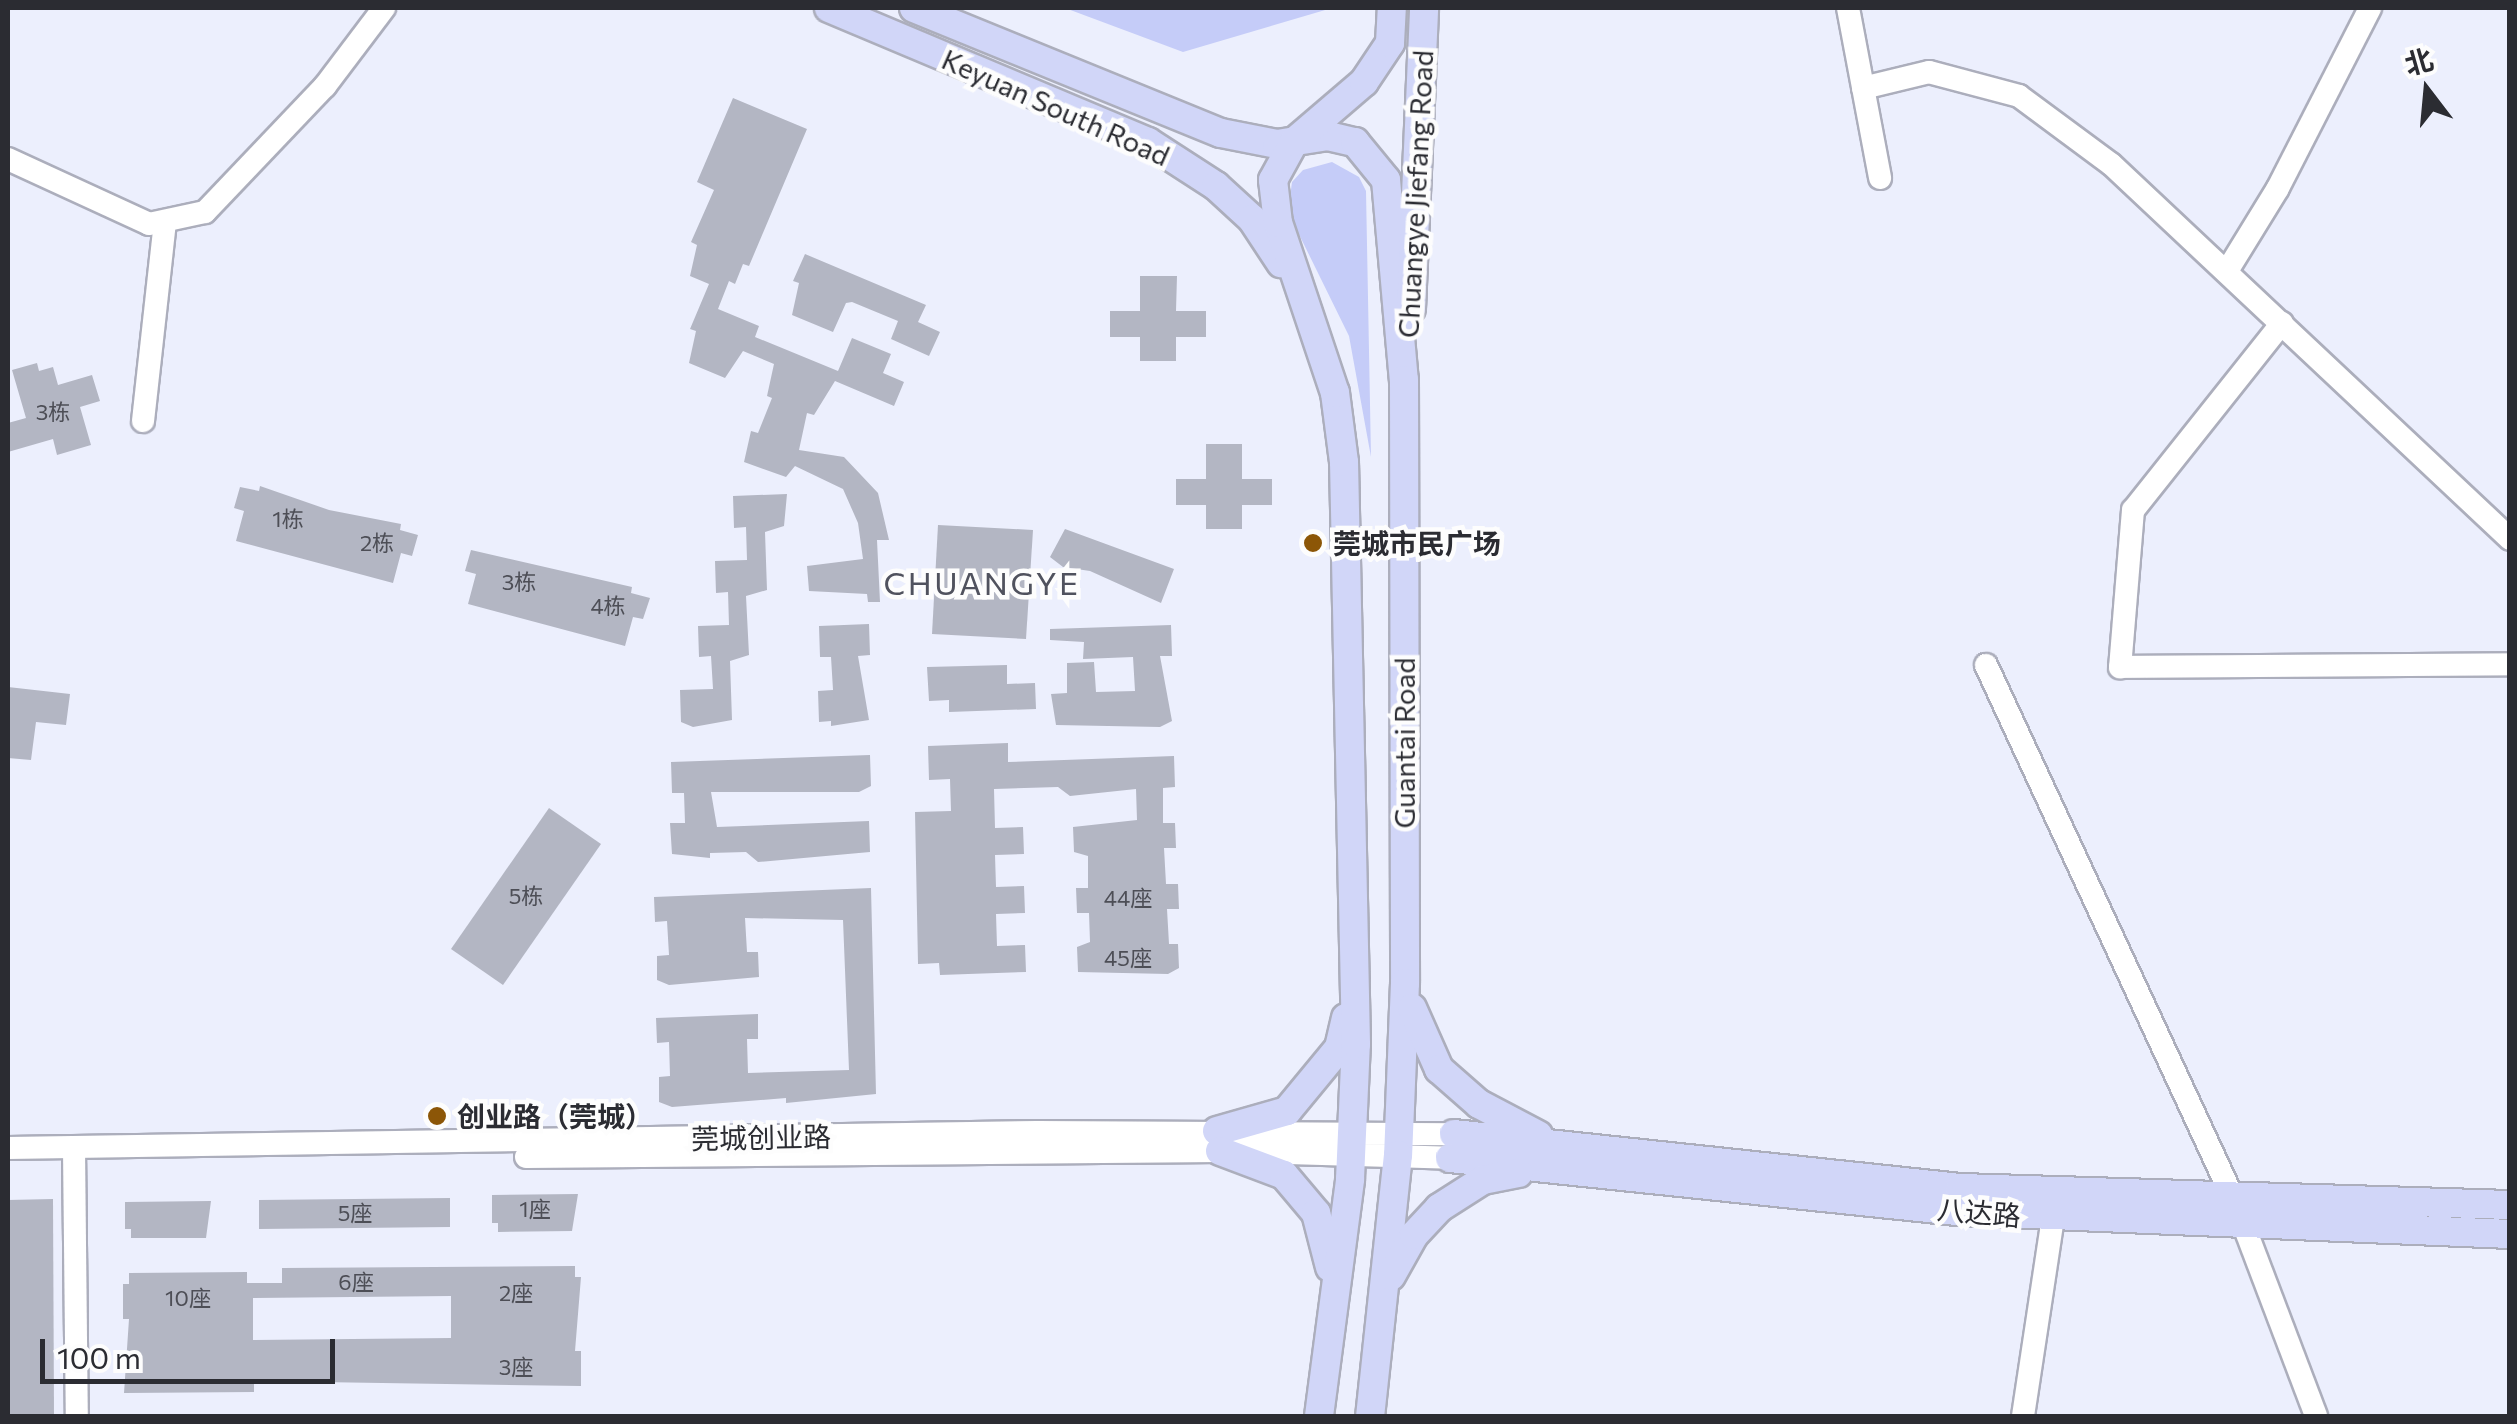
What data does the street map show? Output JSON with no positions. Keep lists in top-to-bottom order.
{
  "streets": {
    "main road": [
      "Keyuan South Road",
      "Chuangye Jiefang Road",
      "Guantai Road",
      "八达路"
    ],
    "street": ["莞城创业路"]
  },
  "crossings": [
    ["Keyuan South Road", "Guantai Road"],
    ["Chuangye Jiefang Road", "Guantai Road"],
    ["Guantai Road", "莞城创业路"],
    ["莞城创业路", "八达路"]
  ],
  "districts": ["CHUANGYE"],
  "places": ["莞城市民广场", "创业路（莞城）"],
  "house_numbers": [
    "3栋",
    "1栋",
    "2栋",
    "3栋",
    "4栋",
    "5栋",
    "44座",
    "45座",
    "1座",
    "5座",
    "6座",
    "2座",
    "10座",
    "3座"
  ],
  "scale_bar": "100 m",
  "north": "top"
}
